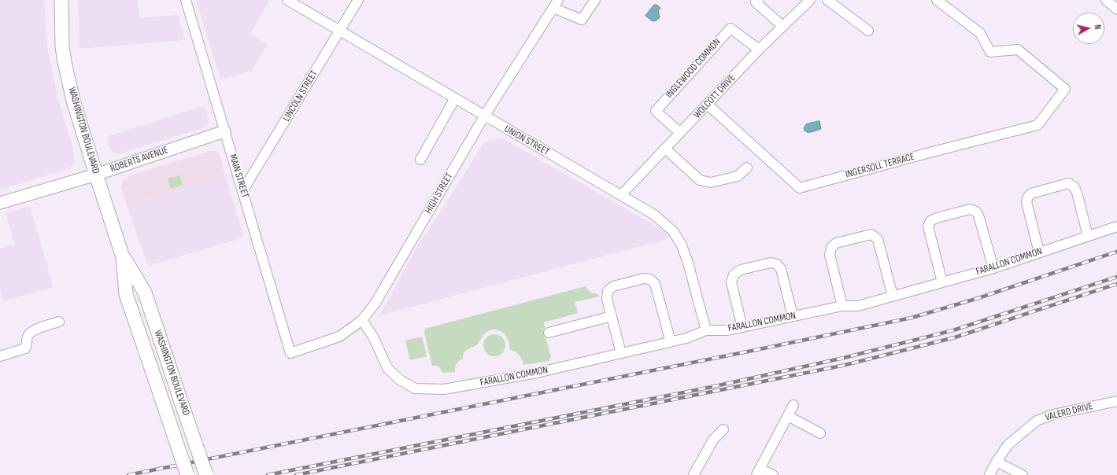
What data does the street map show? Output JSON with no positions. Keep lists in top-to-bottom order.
{
  "streets": {
    "main road": ["WASHINGTON BOULEVARD"],
    "street": [
      "INGLEWOOD COMMON",
      "LINCOLN STREET",
      "WOLCOTT DRIVE",
      "UNION STREET",
      "ROBERTS AVENUE",
      "INGERSOLL TERRACE",
      "MAIN STREET",
      "HIGH STREET",
      "FARALLON COMMON",
      "VALERO DRIVE"
    ]
  },
  "crossings": [
    ["INGLEWOOD COMMON", "WOLCOTT DRIVE"],
    ["LINCOLN STREET", "UNION STREET"],
    ["LINCOLN STREET", "MAIN STREET"],
    ["WOLCOTT DRIVE", "UNION STREET"],
    ["WOLCOTT DRIVE", "INGERSOLL TERRACE"],
    ["WASHINGTON BOULEVARD", "ROBERTS AVENUE"],
    ["UNION STREET", "HIGH STREET"],
    ["UNION STREET", "FARALLON COMMON"],
    ["ROBERTS AVENUE", "MAIN STREET"],
    ["MAIN STREET", "HIGH STREET"],
    ["HIGH STREET", "FARALLON COMMON"]
  ],
  "north": "right"
}
